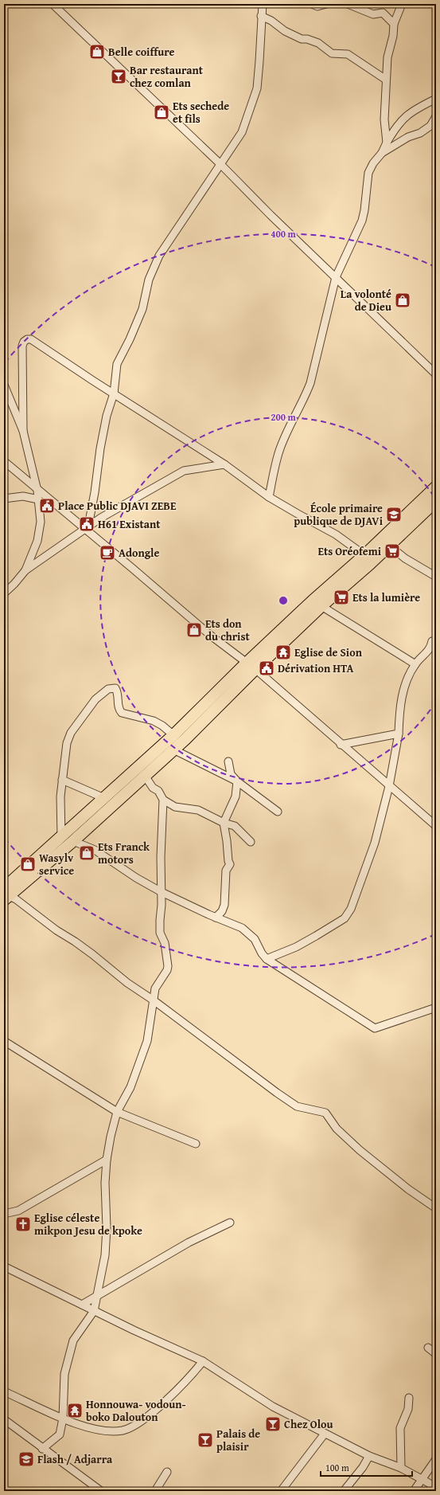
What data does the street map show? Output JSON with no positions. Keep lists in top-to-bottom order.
{
  "places": {
    "shop": [
      "Belle coiffure",
      "Ets sechede et fils",
      "La volonté de Dieu",
      "Ets don du christ",
      "Ets Franck motors",
      "Wasylv service"
    ],
    "bar": ["Bar restaurant chez comlan", "Chez Olou", "Palais de plaisir"],
    "public building": ["Place Public DJAVI ZEBE", "H61 Existant", "Dérivation HTA"],
    "school or university": ["École primaire publique de DJAVi", "Flash / Adjarra"],
    "supermarket": ["Ets Oréofemi", "Ets la lumière"],
    "cafe": ["Adongle"],
    "temple": ["Eglise de Sion", "Honnouwa- vodoun- boko Dalouton"],
    "church": ["Eglise céleste mikpon Jesu de kpoke"]
  },
  "scale_bar": "100 m",
  "rings": ["400 m", "200 m"]
}
